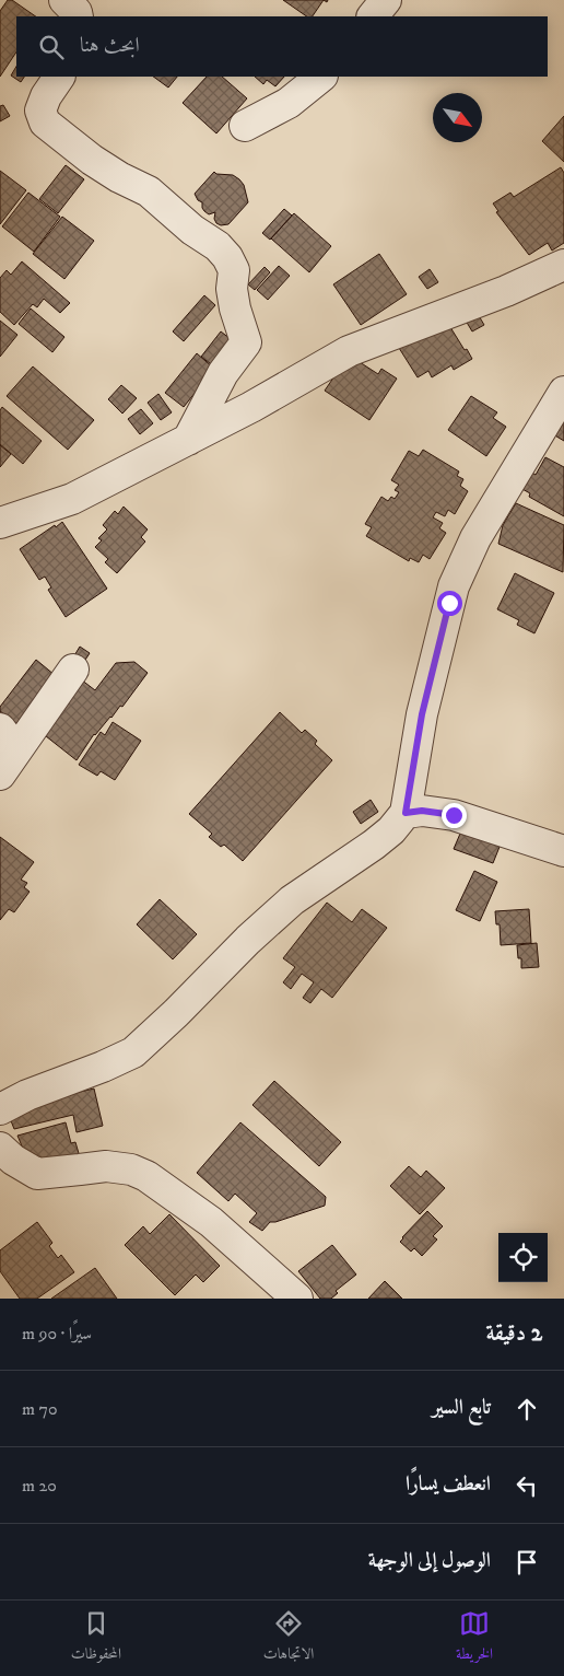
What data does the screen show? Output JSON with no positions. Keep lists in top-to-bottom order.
{
  "north": "bottom right",
  "page": {
    "search": "ابحث هنا",
    "heading": ["2 دقيقة", "سيرًا · 90 m"],
    "list": [
      ["تابع السير", "70 m"],
      ["انعطف يسارًا", "20 m"],
      "الوصول إلى الوجهة"
    ],
    "nav": ["الخريطة", "الاتجاهات", "المحفوظات"]
  }
}
